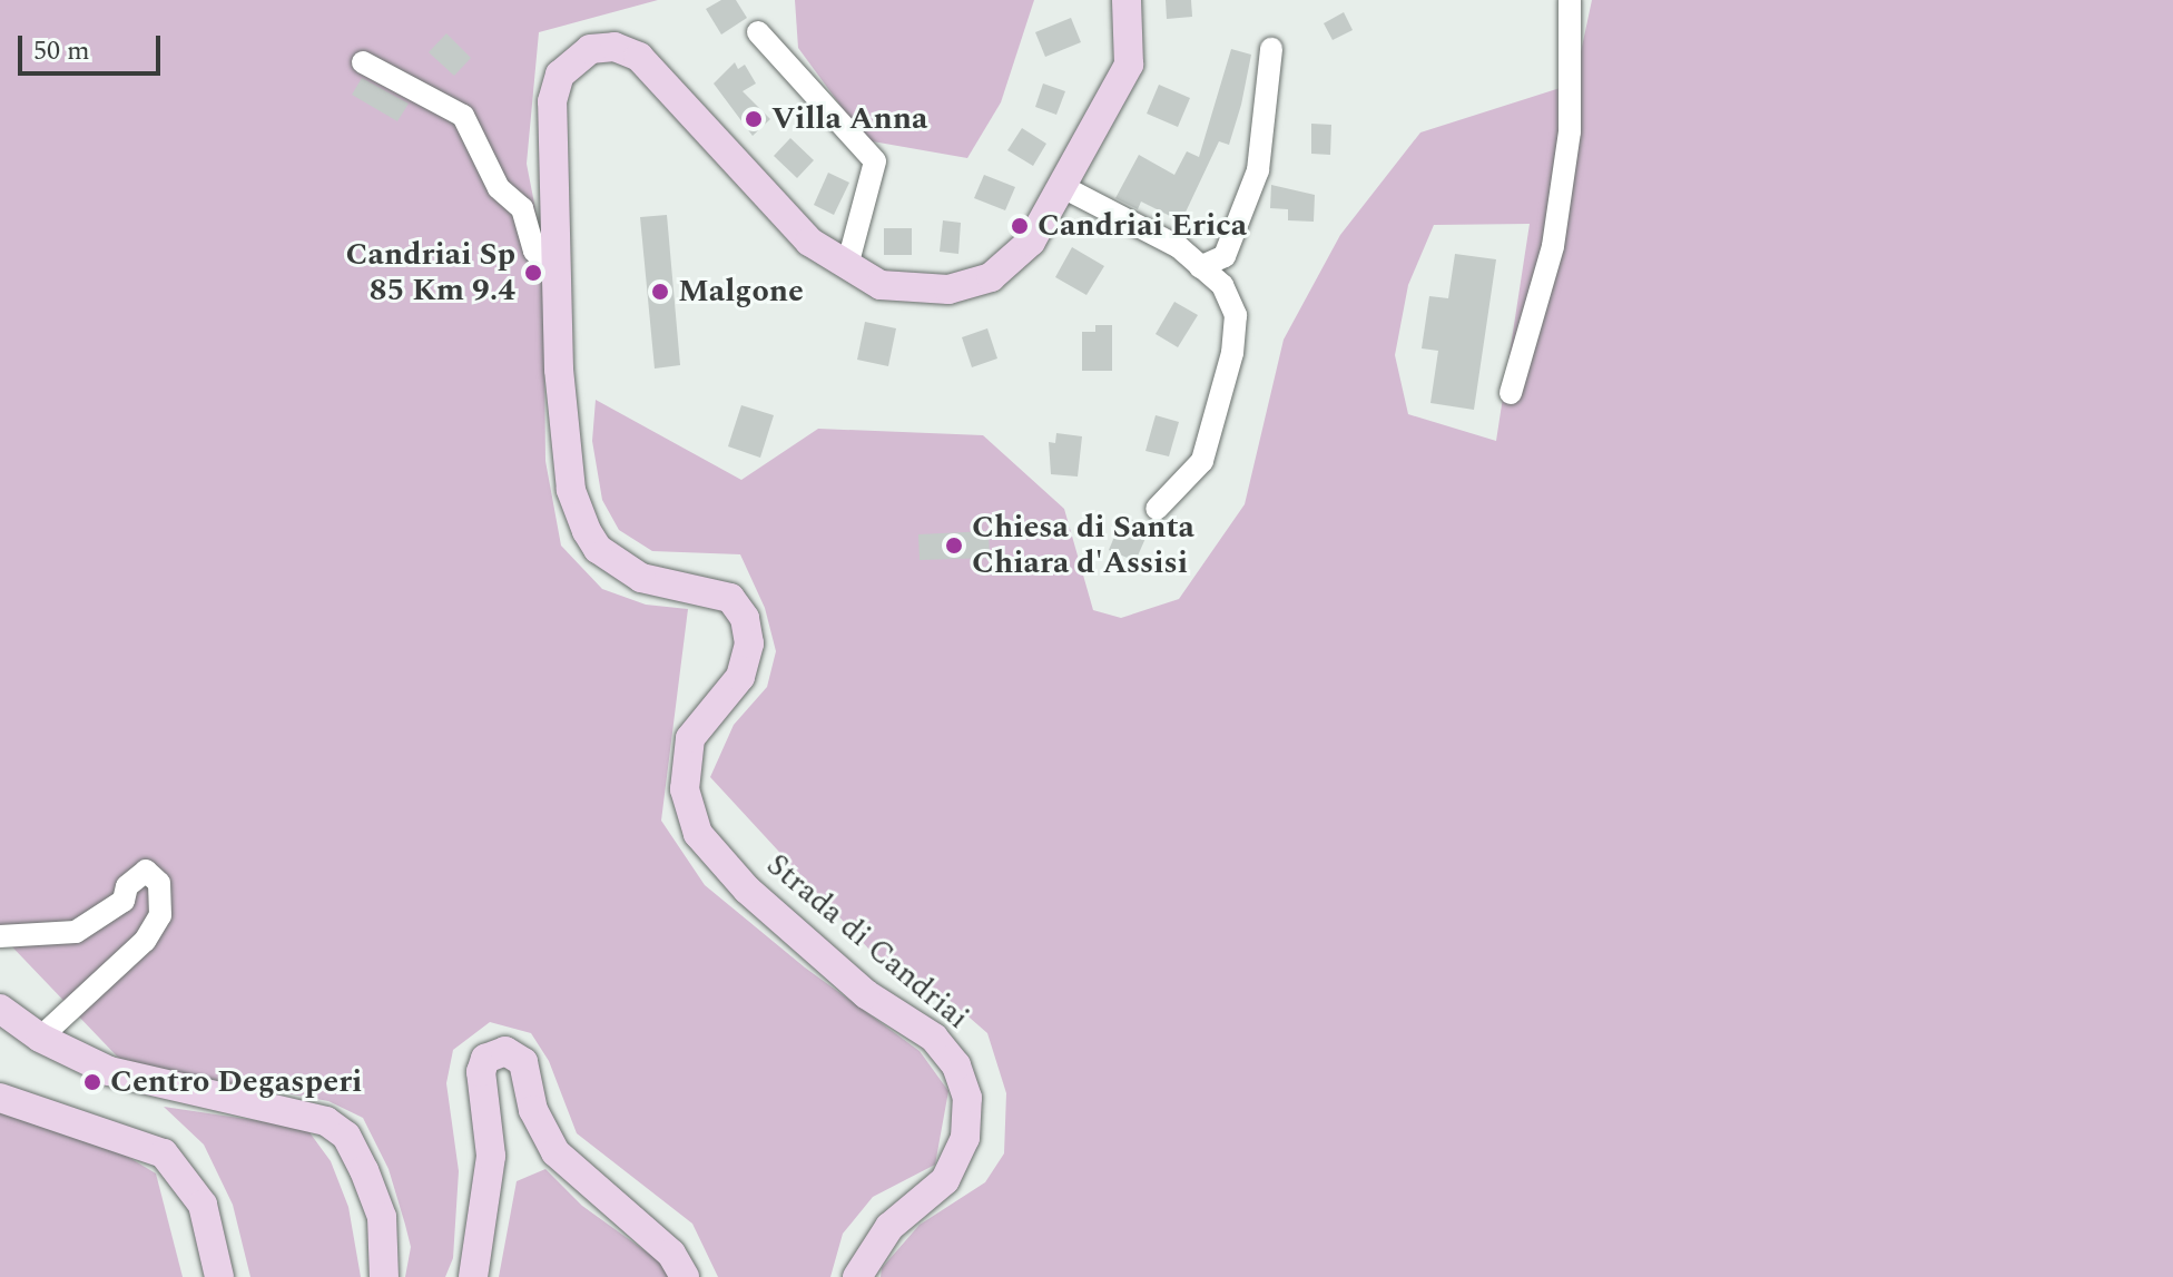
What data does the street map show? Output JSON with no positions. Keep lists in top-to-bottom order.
{
  "streets": {
    "main road": ["Strada di Candriai"]
  },
  "places": [
    "Villa Anna",
    "Candriai Erica",
    "Candriai Sp 85 Km 9.4",
    "Malgone",
    "Chiesa di Santa Chiara d'Assisi",
    "Centro Degasperi"
  ],
  "scale_bar": "50 m"
}
